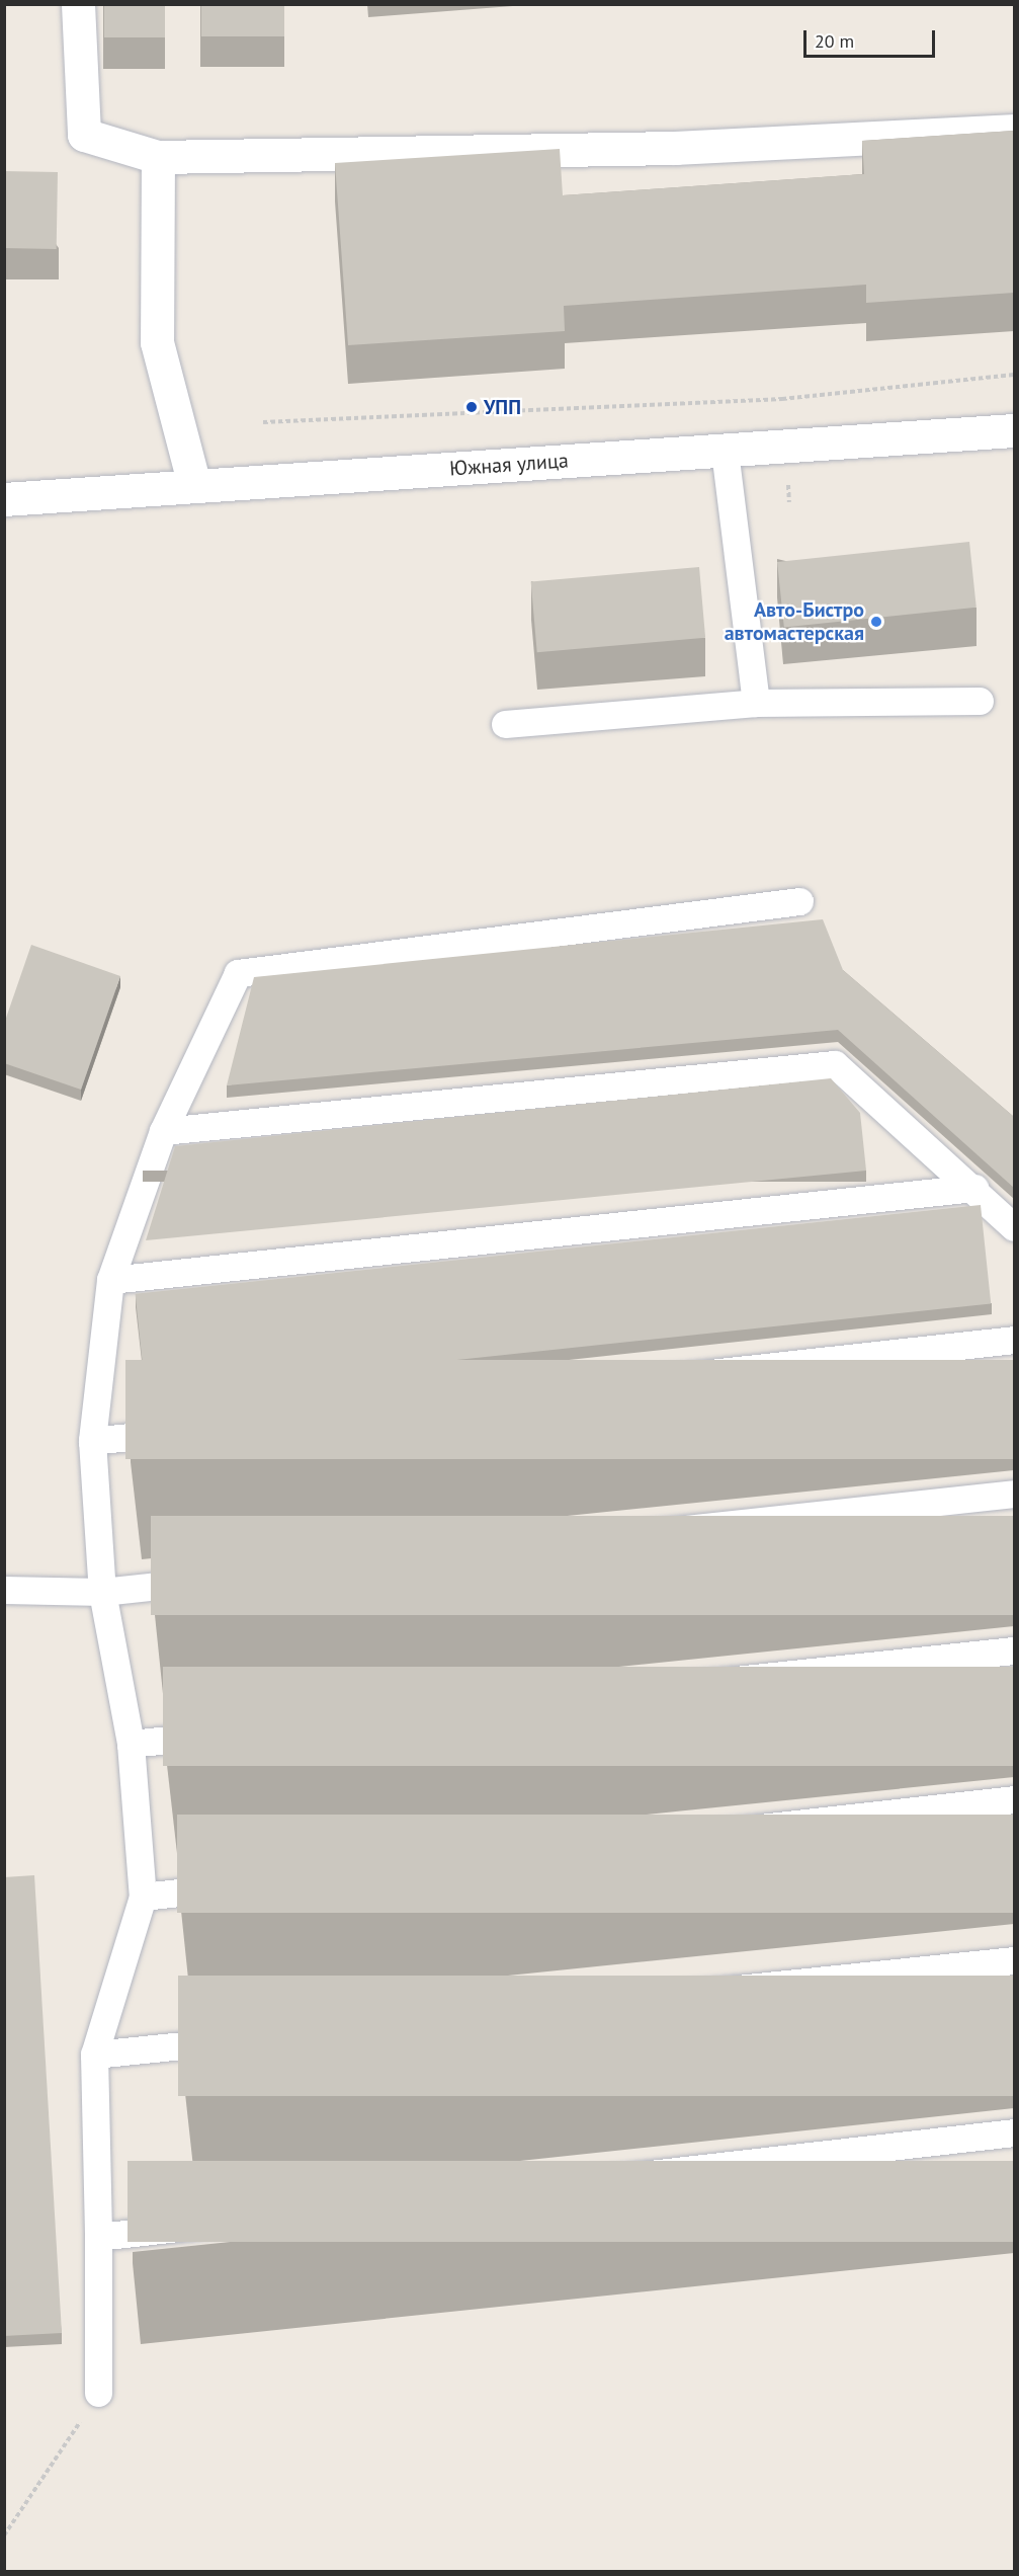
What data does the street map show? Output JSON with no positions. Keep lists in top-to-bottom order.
{
  "streets": {
    "street": ["Южная улица"]
  },
  "places": ["УПП", "Авто-Бистро автомастерская"],
  "scale_bar": "20 m"
}
